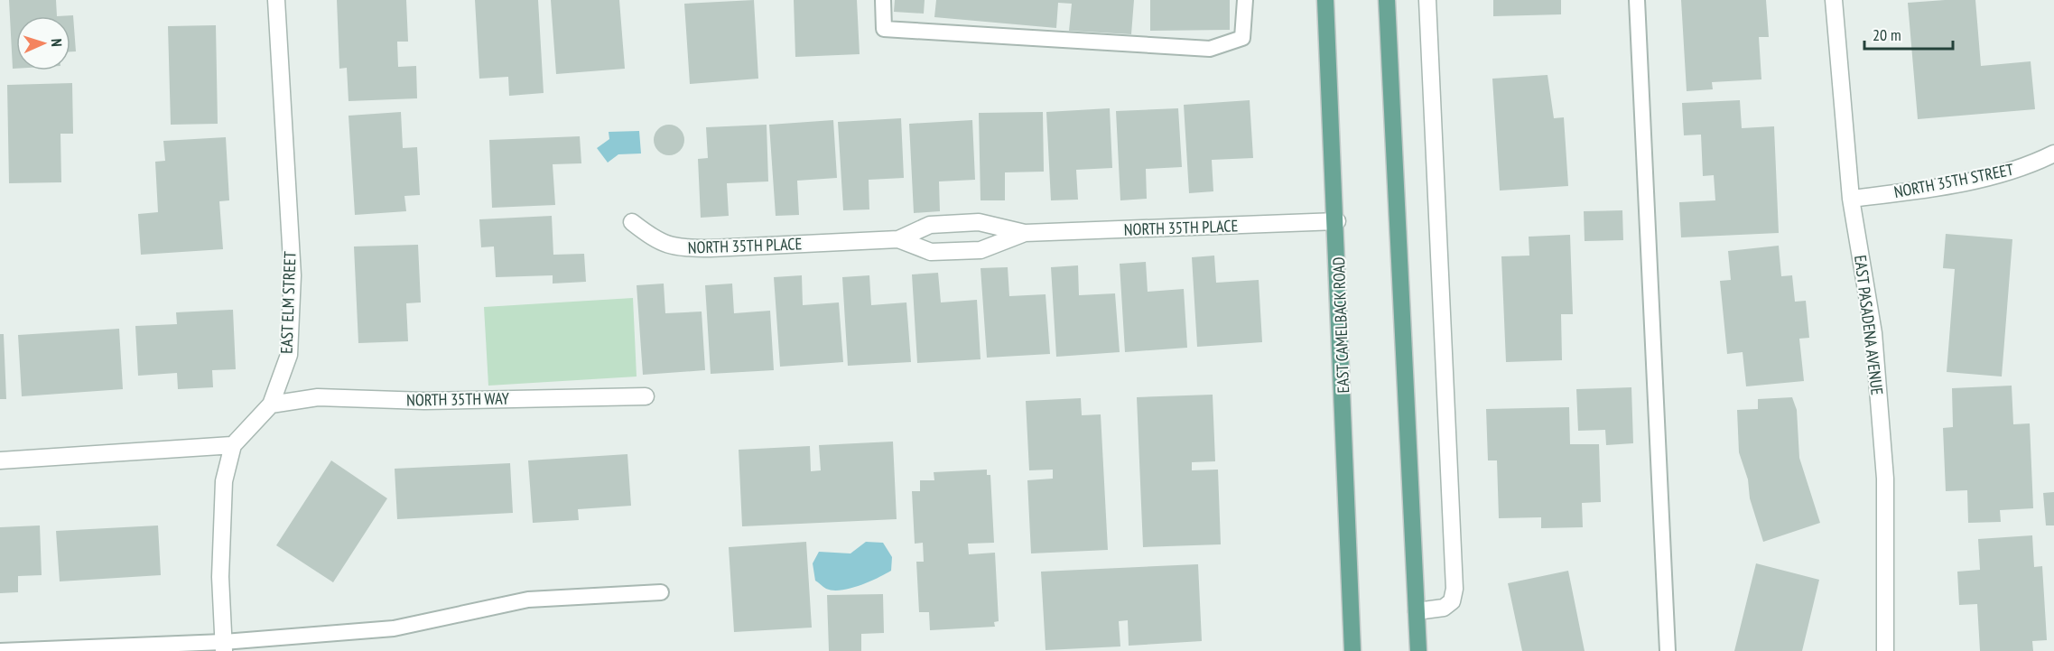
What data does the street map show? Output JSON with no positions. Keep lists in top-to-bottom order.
{
  "streets": {
    "main road": ["EAST CAMELBACK ROAD"],
    "street": [
      "NORTH 35TH STREET",
      "NORTH 35TH PLACE",
      "EAST ELM STREET",
      "EAST PASADENA AVENUE",
      "NORTH 35TH WAY"
    ]
  },
  "crossings": [
    ["NORTH 35TH STREET", "EAST PASADENA AVENUE"],
    ["NORTH 35TH PLACE", "EAST CAMELBACK ROAD"],
    ["EAST ELM STREET", "NORTH 35TH WAY"]
  ],
  "scale_bar": "20 m",
  "north": "right"
}
